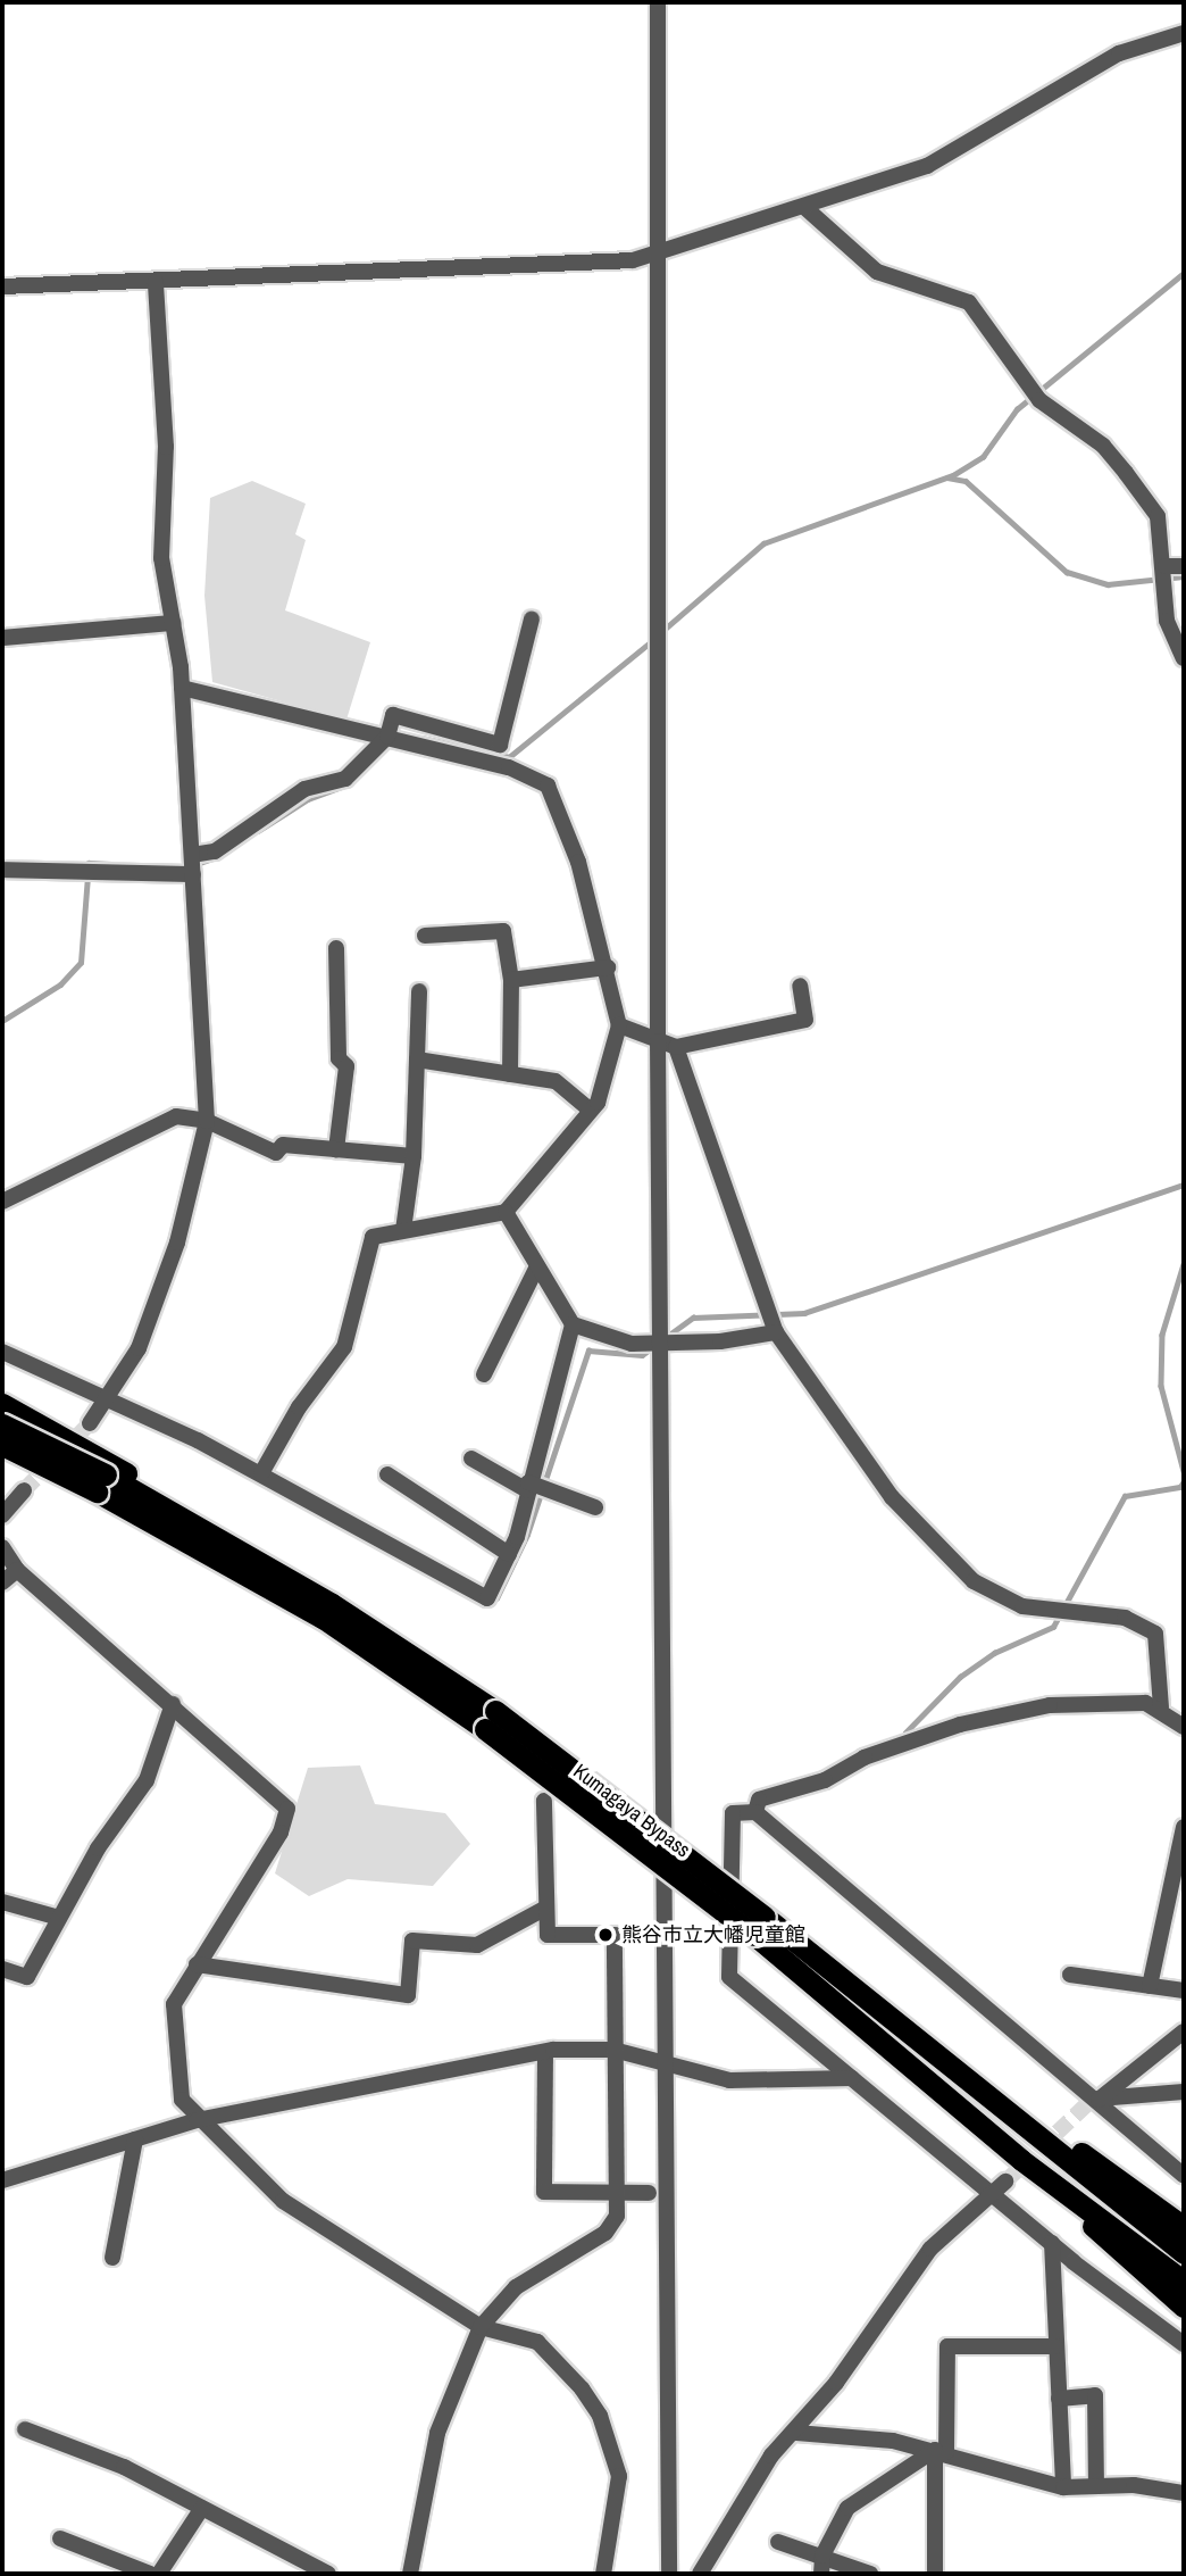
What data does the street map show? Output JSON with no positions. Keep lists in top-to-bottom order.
{
  "streets": {
    "highway": ["Kumagaya Bypass"]
  },
  "places": ["熊谷市立大幡児童館"]
}
